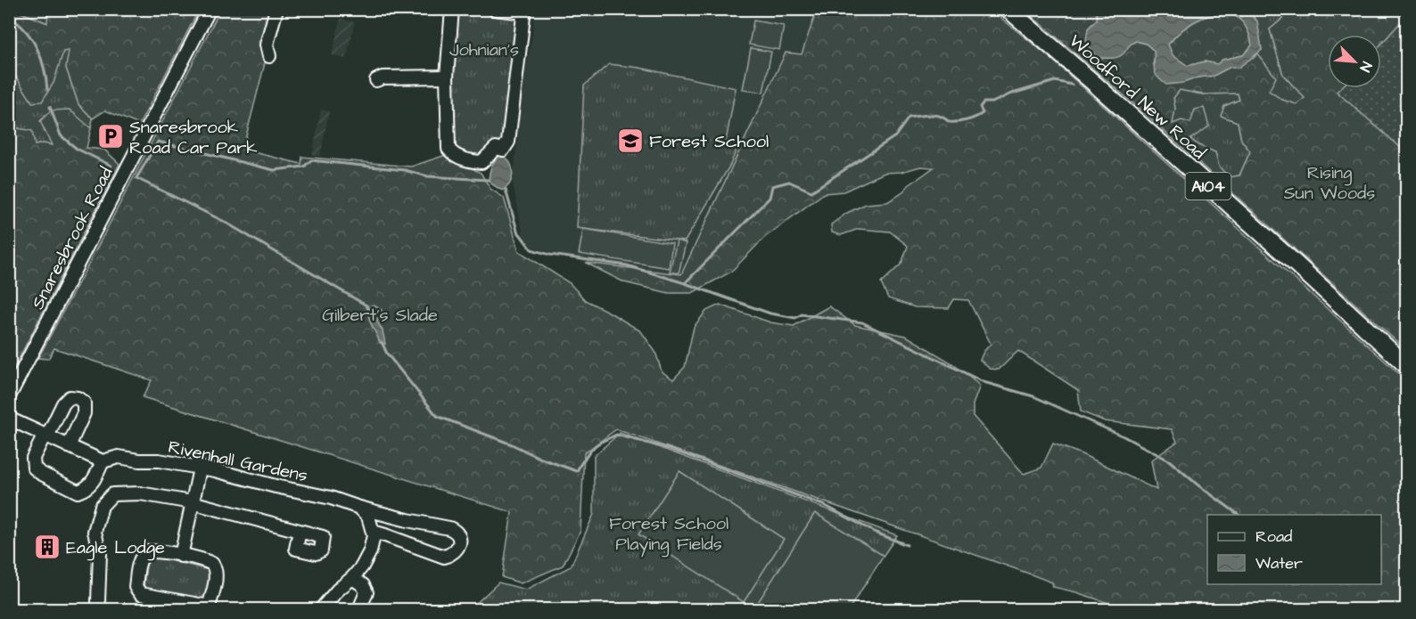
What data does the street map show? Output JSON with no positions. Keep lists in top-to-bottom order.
{
  "streets": {
    "main road": ["Woodford New Road", "A104"],
    "street": ["Snaresbrook Road", "Rivenhall Gardens"]
  },
  "parks": [
    "Johnian's",
    "Rising Sun Woods",
    "Gilbert's Slade",
    "Forest School Playing Fields"
  ],
  "places": {
    "parking": ["Snaresbrook Road Car Park"],
    "school or university": ["Forest School"],
    "building": ["Eagle Lodge"]
  },
  "legend": ["Road", "Water"],
  "north": "bottom right"
}
